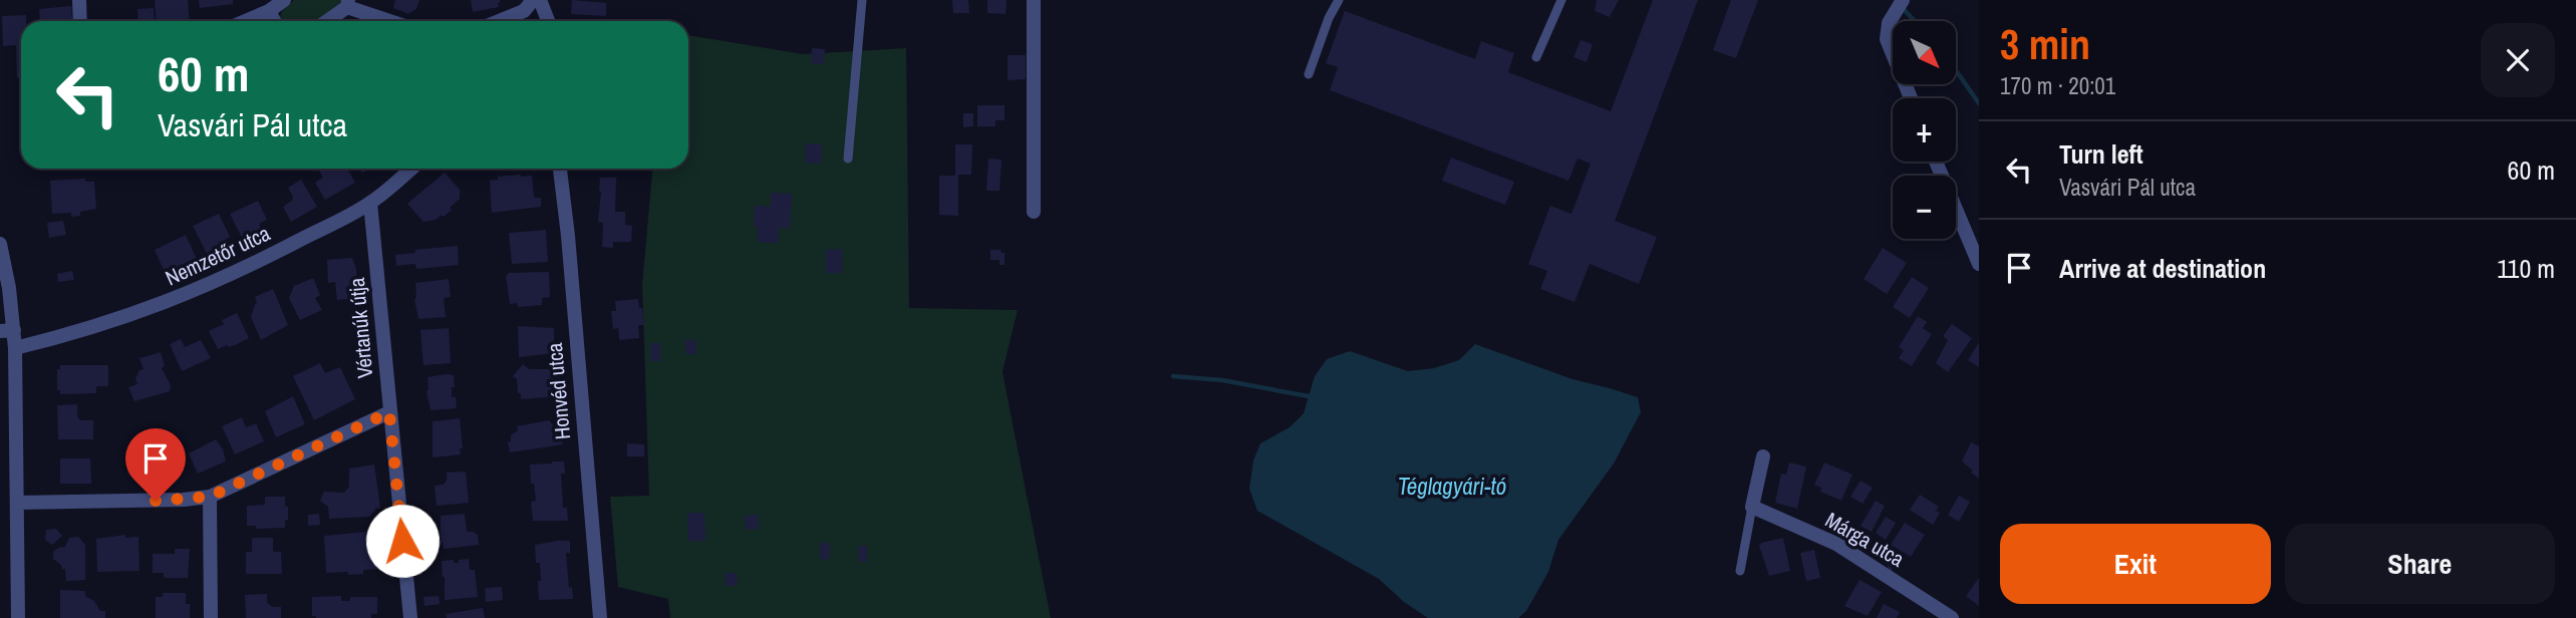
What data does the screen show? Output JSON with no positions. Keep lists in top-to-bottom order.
{
  "streets": {
    "street": [
      "Nemzetőr utca",
      "Vértanúk útja",
      "Honvéd utca",
      "Márga utca"
    ]
  },
  "crossings": [
    ["Nemzetőr utca", "Vértanúk útja"]
  ],
  "water": ["Téglagyári-tó"],
  "north": "bottom right",
  "page": {
    "heading": ["3 min", "170 m · 20:01"],
    "map_buttons": ["+", "−"],
    "turn": ["60 m", "Vasvári Pál utca"],
    "list": [
      {
        "name": "Turn left",
        "note": "Vasvári Pál utca",
        "value": "60 m"
      },
      {
        "name": "Arrive at destination",
        "value": "110 m"
      }
    ],
    "buttons": ["Exit", "Share"]
  }
}
